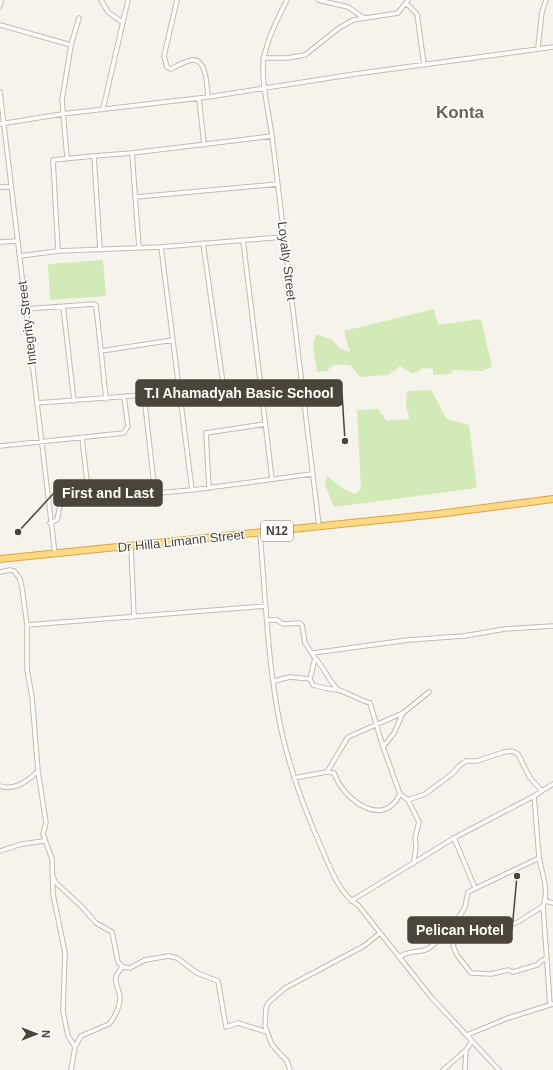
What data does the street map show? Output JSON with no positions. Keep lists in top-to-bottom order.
{
  "streets": {
    "highway": ["N12", "Dr Hilla Limann Street"],
    "street": ["Loyalty Street", "Integrity Street"]
  },
  "crossings": [
    ["Loyalty Street", "Dr Hilla Limann Street"],
    ["Integrity Street", "Dr Hilla Limann Street"]
  ],
  "districts": ["Konta"],
  "places": ["T.I Ahamadyah Basic School", "First and Last", "Pelican Hotel"],
  "north": "right"
}
